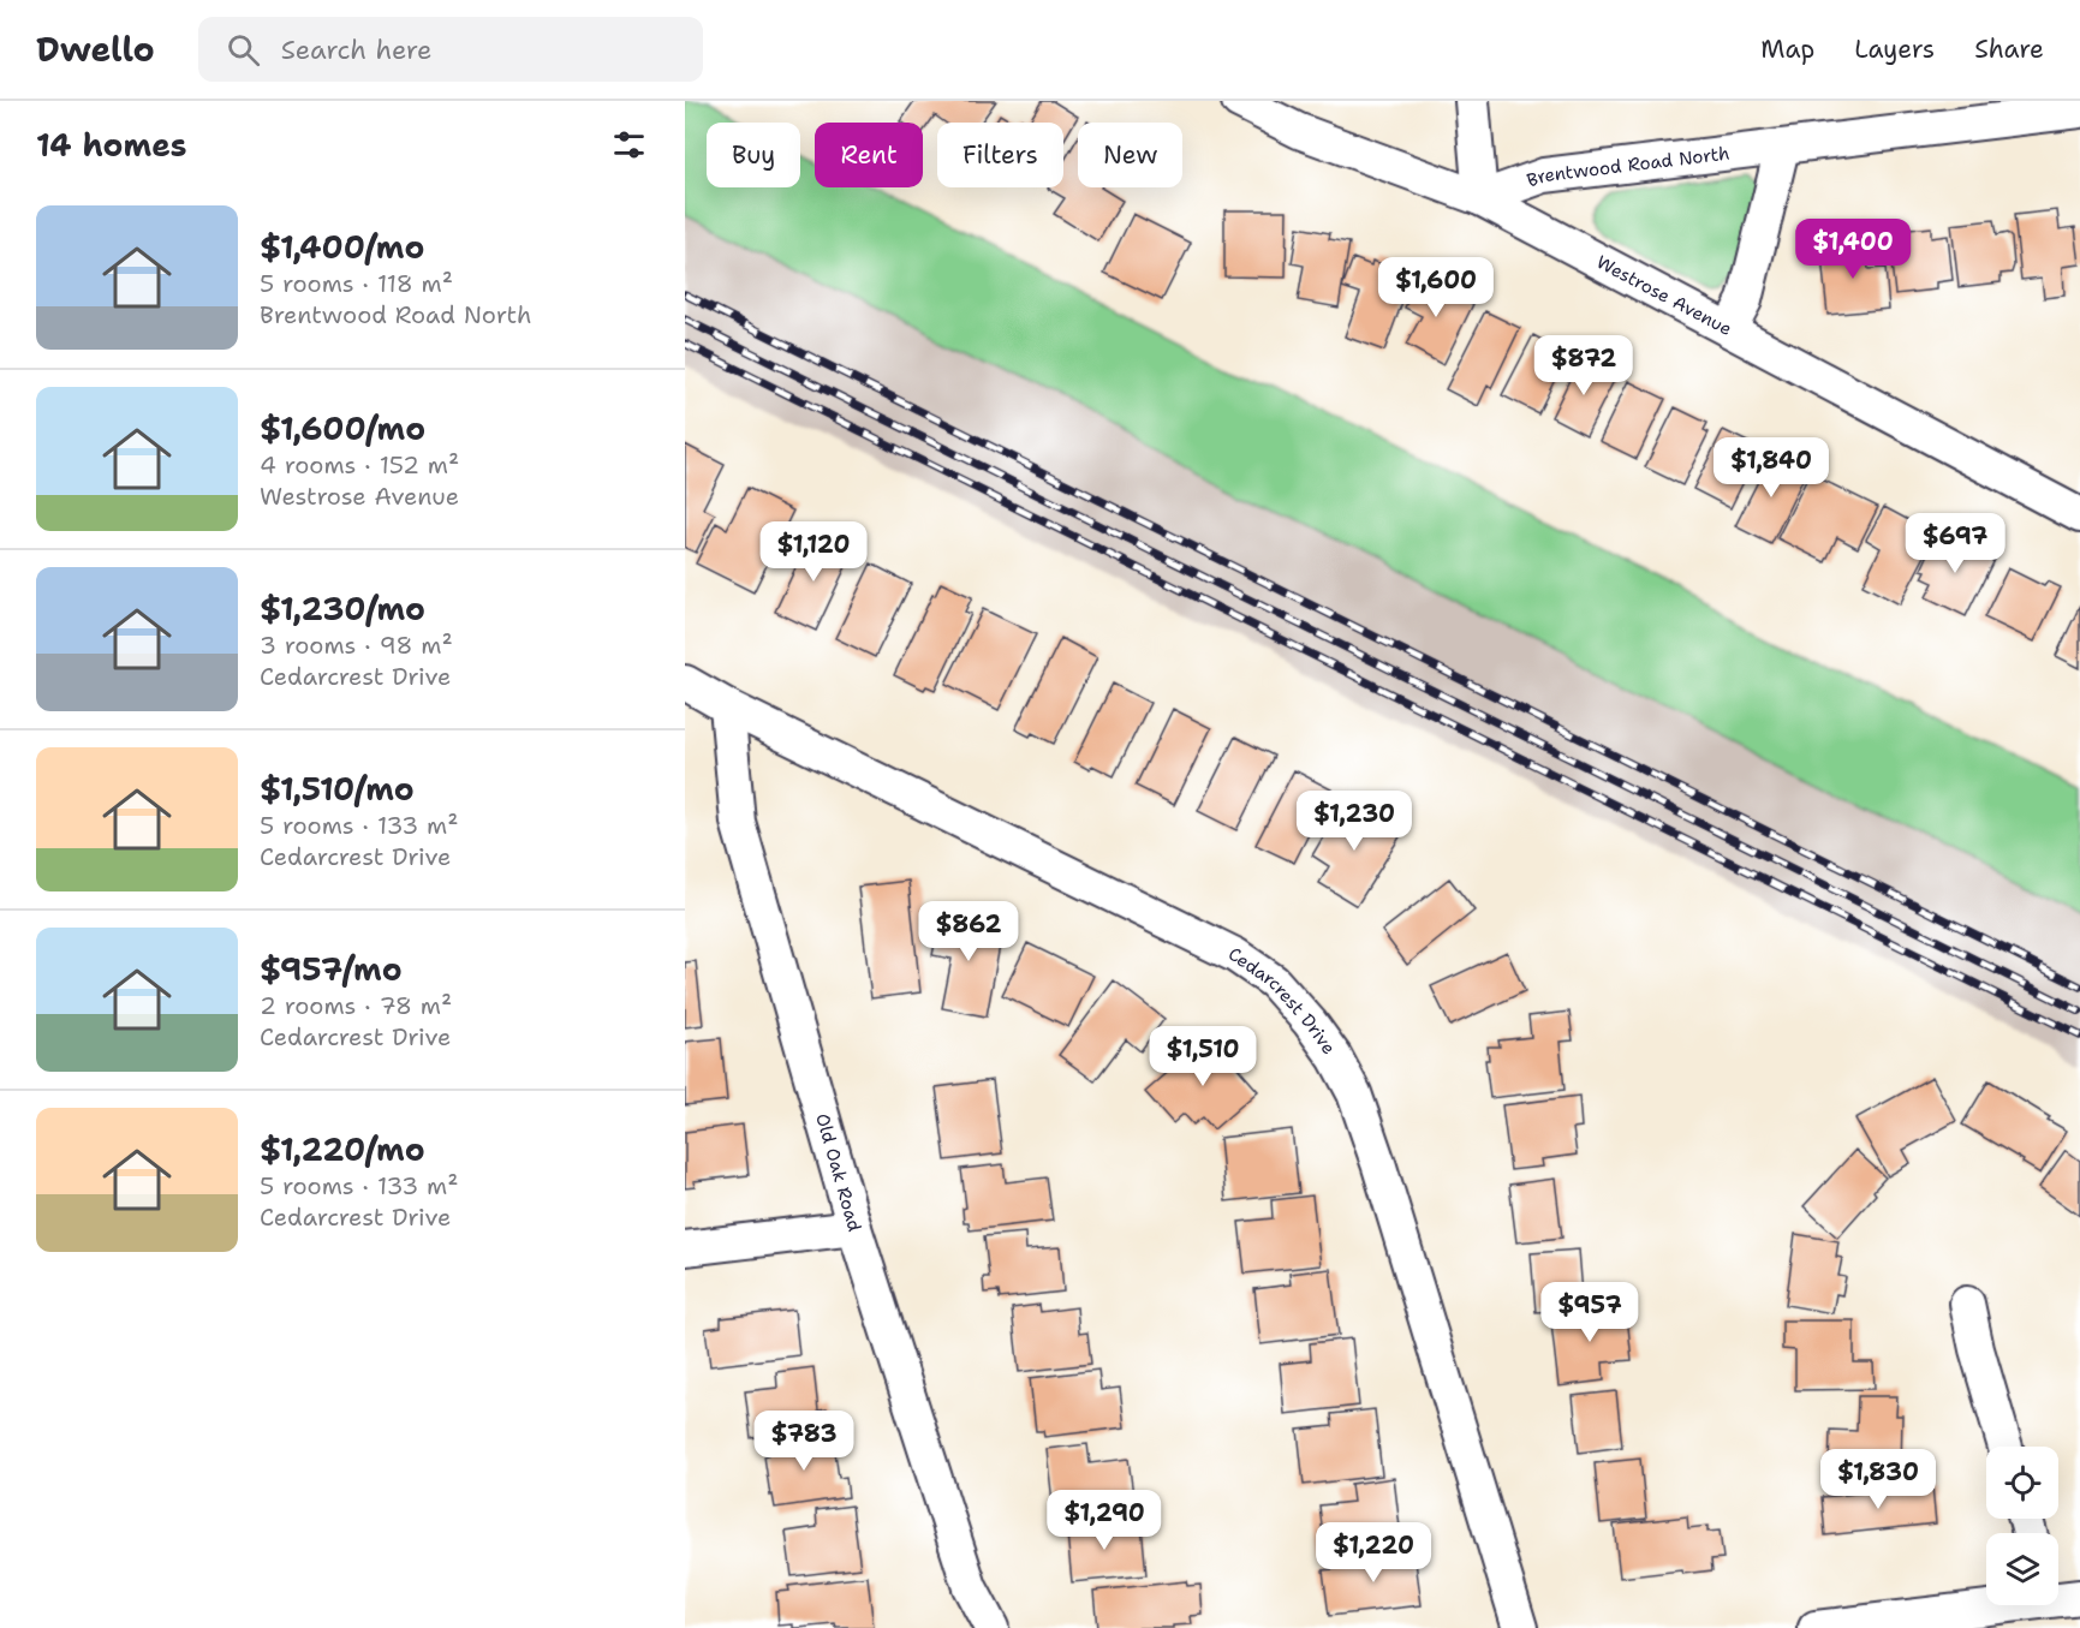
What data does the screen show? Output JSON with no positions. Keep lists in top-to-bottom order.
{
  "streets": {
    "street": [
      "Brentwood Road North",
      "Westrose Avenue",
      "Cedarcrest Drive",
      "Old Oak Road"
    ]
  },
  "crossings": [
    ["Brentwood Road North", "Westrose Avenue"],
    ["Cedarcrest Drive", "Old Oak Road"]
  ],
  "page": {
    "header": "Dwello",
    "search": "Search here",
    "nav": ["Map", "Layers", "Share"],
    "heading": "14 homes",
    "chip": [
      "Buy",
      "Rent",
      "Filters",
      "New"
    ],
    "list": [
      {
        "name": "$1,400/mo",
        "note": "5 rooms · 118 m² · Brentwood Road North"
      },
      {
        "name": "$1,600/mo",
        "note": "4 rooms · 152 m² · Westrose Avenue"
      },
      {
        "name": "$1,230/mo",
        "note": "3 rooms · 98 m² · Cedarcrest Drive"
      },
      {
        "name": "$1,510/mo",
        "note": "5 rooms · 133 m² · Cedarcrest Drive"
      },
      {
        "name": "$957/mo",
        "note": "2 rooms · 78 m² · Cedarcrest Drive"
      },
      {
        "name": "$1,220/mo",
        "note": "5 rooms · 133 m² · Cedarcrest Drive"
      }
    ],
    "price": [
      "$1,400",
      "$1,600",
      "$872",
      "$1,840",
      "$697",
      "$1,120",
      "$1,230",
      "$862",
      "$1,510",
      "$957",
      "$783",
      "$1,830",
      "$1,290",
      "$1,220"
    ]
  }
}
